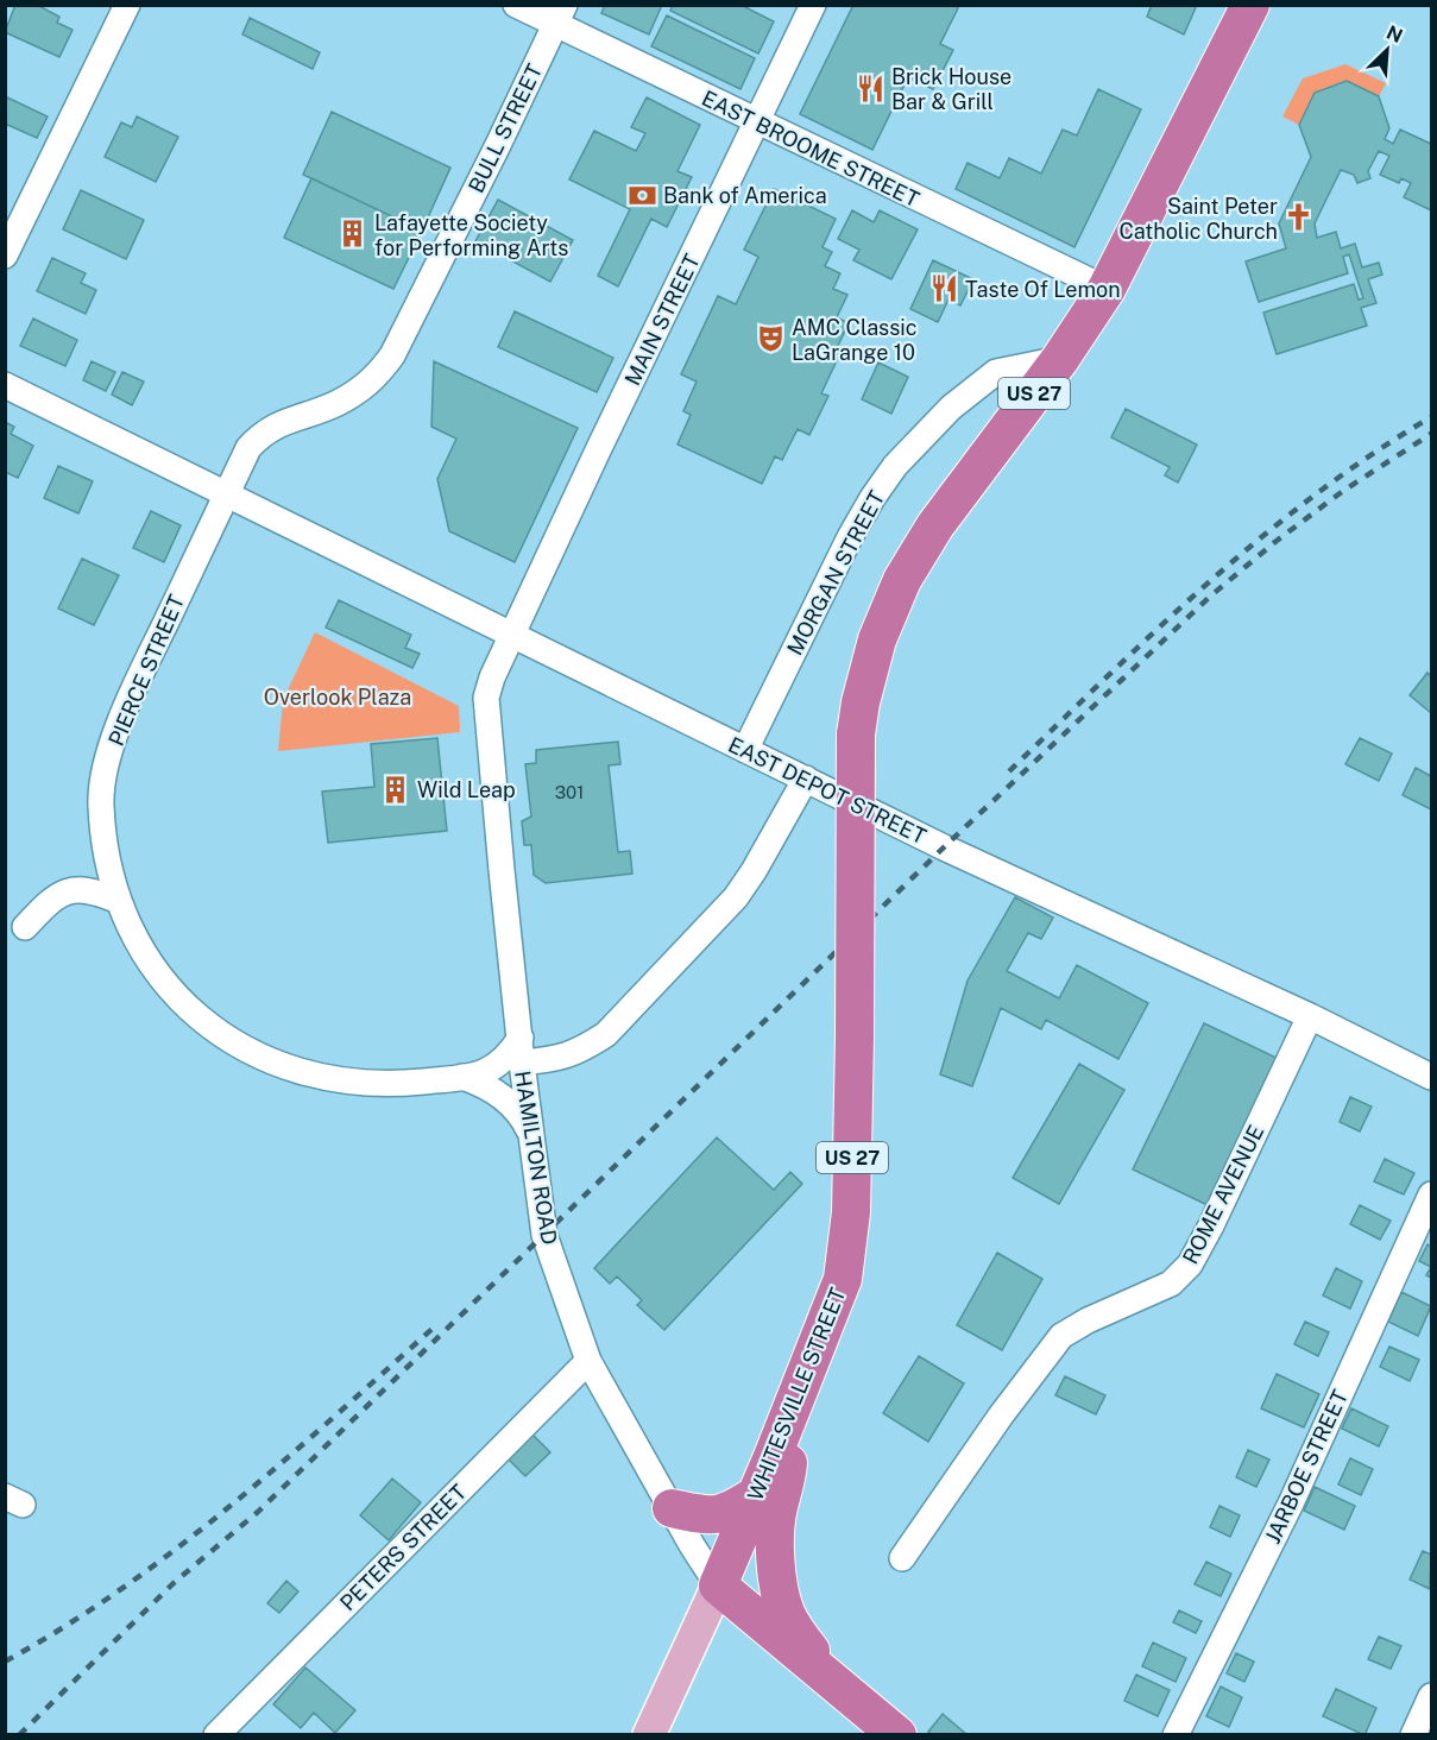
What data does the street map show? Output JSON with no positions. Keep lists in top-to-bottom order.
{
  "streets": {
    "highway": ["US 27", "HAMILTON ROAD", "WHITESVILLE STREET"],
    "street": [
      "BULL STREET",
      "EAST BROOME STREET",
      "MAIN STREET",
      "MORGAN STREET",
      "PIERCE STREET",
      "EAST DEPOT STREET",
      "ROME AVENUE",
      "JARBOE STREET",
      "PETERS STREET"
    ]
  },
  "crossings": [
    ["BULL STREET", "EAST BROOME STREET"],
    ["BULL STREET", "PIERCE STREET"],
    ["BULL STREET", "EAST DEPOT STREET"],
    ["EAST BROOME STREET", "MAIN STREET"],
    ["EAST BROOME STREET", "US 27"],
    ["MAIN STREET", "EAST DEPOT STREET"],
    ["MAIN STREET", "HAMILTON ROAD"],
    ["US 27", "MORGAN STREET"],
    ["US 27", "WHITESVILLE STREET"],
    ["MORGAN STREET", "EAST DEPOT STREET"],
    ["MORGAN STREET", "WHITESVILLE STREET"],
    ["PIERCE STREET", "EAST DEPOT STREET"],
    ["PIERCE STREET", "HAMILTON ROAD"],
    ["EAST DEPOT STREET", "HAMILTON ROAD"],
    ["EAST DEPOT STREET", "ROME AVENUE"],
    ["HAMILTON ROAD", "WHITESVILLE STREET"],
    ["HAMILTON ROAD", "PETERS STREET"]
  ],
  "parks": ["Overlook Plaza"],
  "places": {
    "restaurant": ["Brick House Bar & Grill", "Taste Of Lemon"],
    "bank": ["Bank of America"],
    "church": ["Saint Peter Catholic Church"],
    "building": ["Lafayette Society for Performing Arts", "Wild Leap"],
    "theatre": ["AMC Classic LaGrange 10"]
  },
  "house_numbers": ["301"],
  "north": "top right"
}
